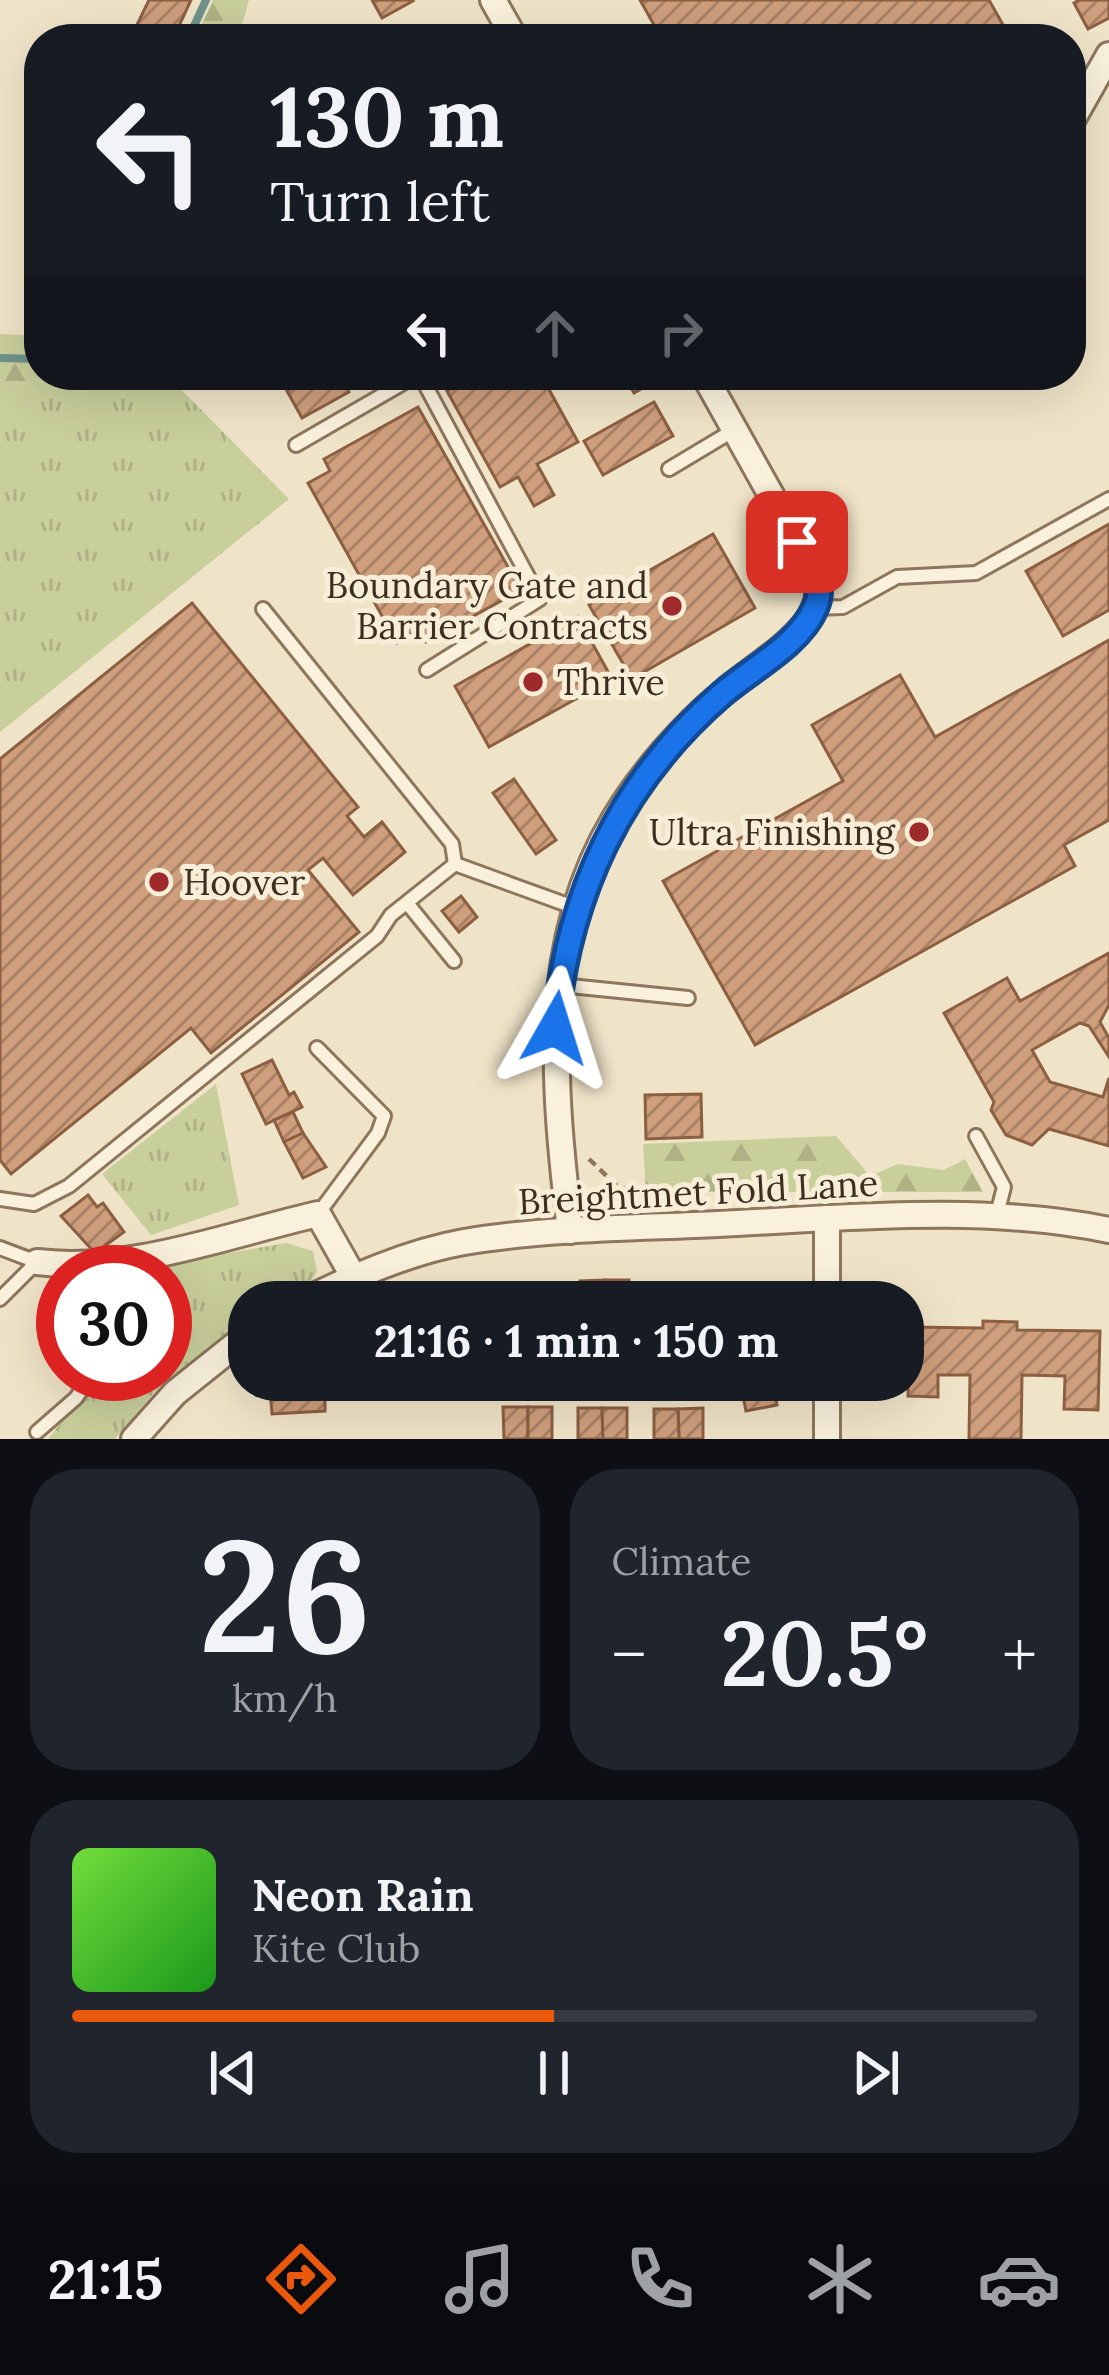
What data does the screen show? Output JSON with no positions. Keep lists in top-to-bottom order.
{
  "streets": {
    "street": ["Breightmet Fold Lane"]
  },
  "places": [
    "Boundary Gate and Barrier Contracts",
    "Thrive",
    "Ultra Finishing",
    "Hoover"
  ],
  "page": {
    "turn": ["130 m", "Turn left"],
    "limit": "30",
    "trip": "21:16 · 1 min · 150 m",
    "tile": [
      ["26", "km/h"],
      "Climate"
    ],
    "heat": ["−", "20.5°", "+"],
    "song": ["Neon Rain", "Kite Club"],
    "tabs": "21:15"
  }
}
